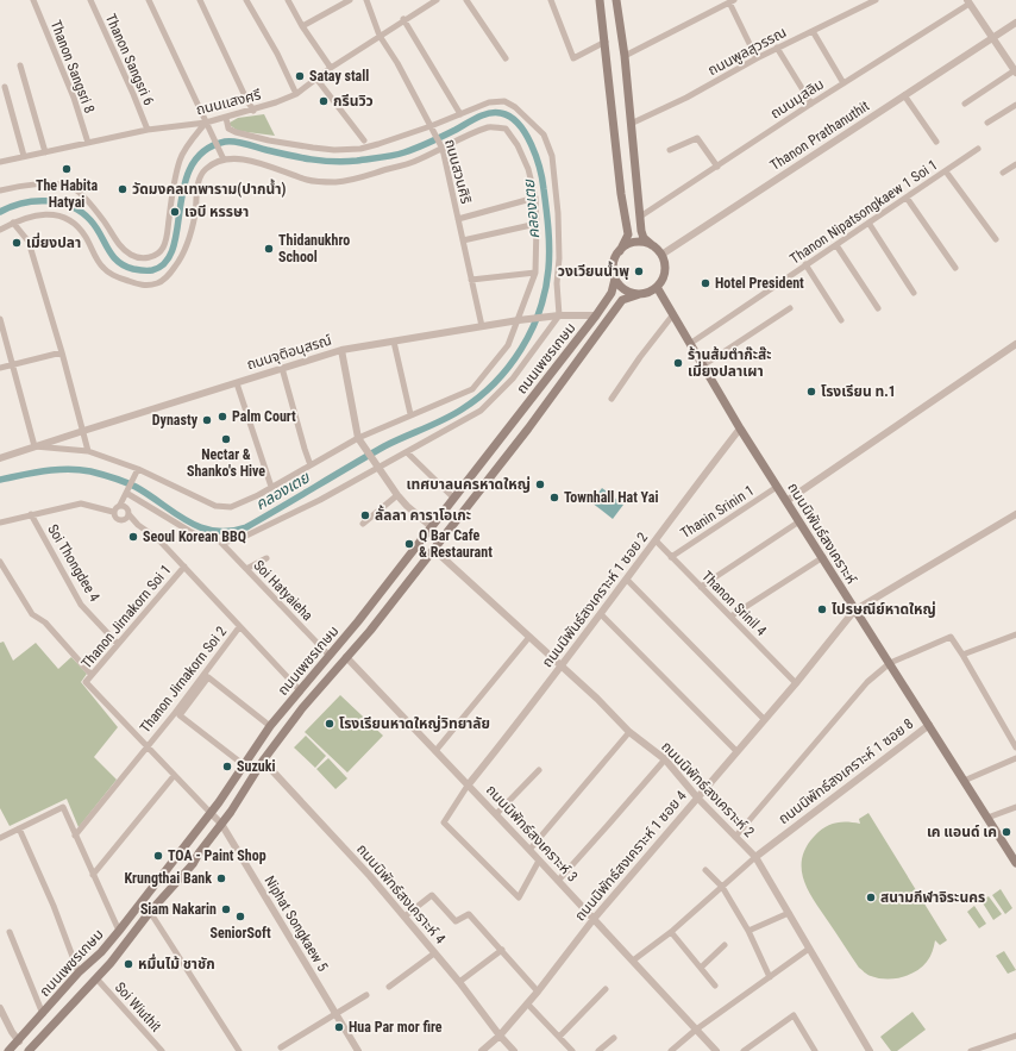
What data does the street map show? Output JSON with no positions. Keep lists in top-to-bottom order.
{
  "streets": {
    "main road": ["ถนนเพชรเกษม", "ถนนนิพันธ์สงเคราะห์"],
    "street": [
      "ถนนพูลสุวรรณ",
      "Thanon Sangsri 6",
      "Thanon Sangsri 8",
      "ถนนมุสลิม",
      "ถนนเเสงศรี",
      "Thanon Prathanuthit",
      "ถนนสวนศิริ",
      "Thanon Nipatsongkaew 1 Soi 1",
      "ถนนจุติอนุสรณ์",
      "Thanin Srinin 1",
      "Soi Thongdee 4",
      "Soi Hatyaieha",
      "ถนนนิพันธ์สงเคราะห์ 1 ซอย 2",
      "Thanon Srinil 4",
      "Thanon Jirnakorn Soi 1",
      "Thanon Jirnakorn Soi 2",
      "ถนนนิพัทธ์สงเคราะห์ 1 ซอย 8",
      "ถนนนิพัทธ์สงเคราะห์ 2",
      "ถนนนิพัทธ์สงเคราะห์ 3",
      "ถนนนิพัทธ์สงเคราะห์ 1 ซอย 4",
      "ถนนนิพัทธ์สงเคราะห์ 4",
      "Niphat Songkaew 5",
      "Soi Wiuthit"
    ]
  },
  "crossings": [
    ["Thanon Sangsri 6", "ถนนเเสงศรี"],
    ["Thanon Sangsri 8", "ถนนเเสงศรี"],
    ["ถนนเเสงศรี", "ถนนสวนศิริ"],
    ["Thanon Prathanuthit", "ถนนเพชรเกษม"],
    ["Thanon Prathanuthit", "ถนนนิพันธ์สงเคราะห์"],
    ["ถนนสวนศิริ", "ถนนจุติอนุสรณ์"],
    ["Thanon Nipatsongkaew 1 Soi 1", "ถนนนิพันธ์สงเคราะห์"],
    ["ถนนจุติอนุสรณ์", "ถนนเพชรเกษม"],
    ["ถนนเพชรเกษม", "ถนนนิพันธ์สงเคราะห์"],
    ["ถนนเพชรเกษม", "Soi Hatyaieha"],
    ["ถนนเพชรเกษม", "ถนนนิพัทธ์สงเคราะห์ 2"],
    ["ถนนเพชรเกษม", "ถนนนิพัทธ์สงเคราะห์ 3"],
    ["ถนนเพชรเกษม", "ถนนนิพัทธ์สงเคราะห์ 4"],
    ["ถนนเพชรเกษม", "Niphat Songkaew 5"],
    ["ถนนเพชรเกษม", "Soi Wiuthit"],
    ["Thanin Srinin 1", "ถนนนิพันธ์สงเคราะห์"],
    ["Thanin Srinin 1", "Thanon Srinil 4"],
    ["ถนนนิพันธ์สงเคราะห์", "ถนนนิพันธ์สงเคราะห์ 1 ซอย 2"],
    ["ถนนนิพันธ์สงเคราะห์", "ถนนนิพัทธ์สงเคราะห์ 1 ซอย 8"],
    ["ถนนนิพันธ์สงเคราะห์", "ถนนนิพัทธ์สงเคราะห์ 1 ซอย 4"],
    ["Soi Thongdee 4", "Thanon Jirnakorn Soi 1"],
    ["ถนนนิพันธ์สงเคราะห์ 1 ซอย 2", "Thanon Srinil 4"],
    ["ถนนนิพันธ์สงเคราะห์ 1 ซอย 2", "ถนนนิพัทธ์สงเคราะห์ 2"],
    ["ถนนนิพันธ์สงเคราะห์ 1 ซอย 2", "ถนนนิพัทธ์สงเคราะห์ 3"],
    ["Thanon Srinil 4", "ถนนนิพัทธ์สงเคราะห์ 1 ซอย 4"],
    ["Thanon Jirnakorn Soi 1", "Thanon Jirnakorn Soi 2"],
    ["ถนนนิพัทธ์สงเคราะห์ 1 ซอย 8", "ถนนนิพัทธ์สงเคราะห์ 2"],
    ["ถนนนิพัทธ์สงเคราะห์ 2", "ถนนนิพัทธ์สงเคราะห์ 1 ซอย 4"],
    ["ถนนนิพัทธ์สงเคราะห์ 3", "ถนนนิพัทธ์สงเคราะห์ 1 ซอย 4"],
    ["ถนนนิพัทธ์สงเคราะห์ 1 ซอย 4", "ถนนนิพัทธ์สงเคราะห์ 4"]
  ],
  "water": ["คลองเตย"],
  "places": [
    "Satay stall",
    "กรีนวิว",
    "The Habita Hatyai",
    "วัดมงคลเทพาราม(ปากน้ำ)",
    "เจบี หรรษา",
    "เมี่ยงปลา",
    "Thidanukhro School",
    "วงเวียนน้ำพุ",
    "Hotel President",
    "ร้านส้มตำก๊ะส๊ะ เมี่ยงปลาเผา",
    "โรงเรียน ท.1",
    "Palm Court",
    "Dynasty",
    "Nectar & Shanko's Hive",
    "เทศบาลนครหาดใหญ่",
    "Townhall Hat Yai",
    "ลั้ลลา คาราโอเกะ",
    "Seoul Korean BBQ",
    "Q Bar Cafe & Restaurant",
    "ไปรษณีย์หาดใหญ่",
    "โรงเรียนหาดใหญ่วิทยาลัย",
    "Suzuki",
    "เค แอนด์ เค",
    "TOA - Paint Shop",
    "Krungthai Bank",
    "สนามกีฬาจิระนคร",
    "Siam Nakarin",
    "SeniorSoft",
    "หมื่นไม้ ชาชัก",
    "Hua Par mor fire"
  ]
}
